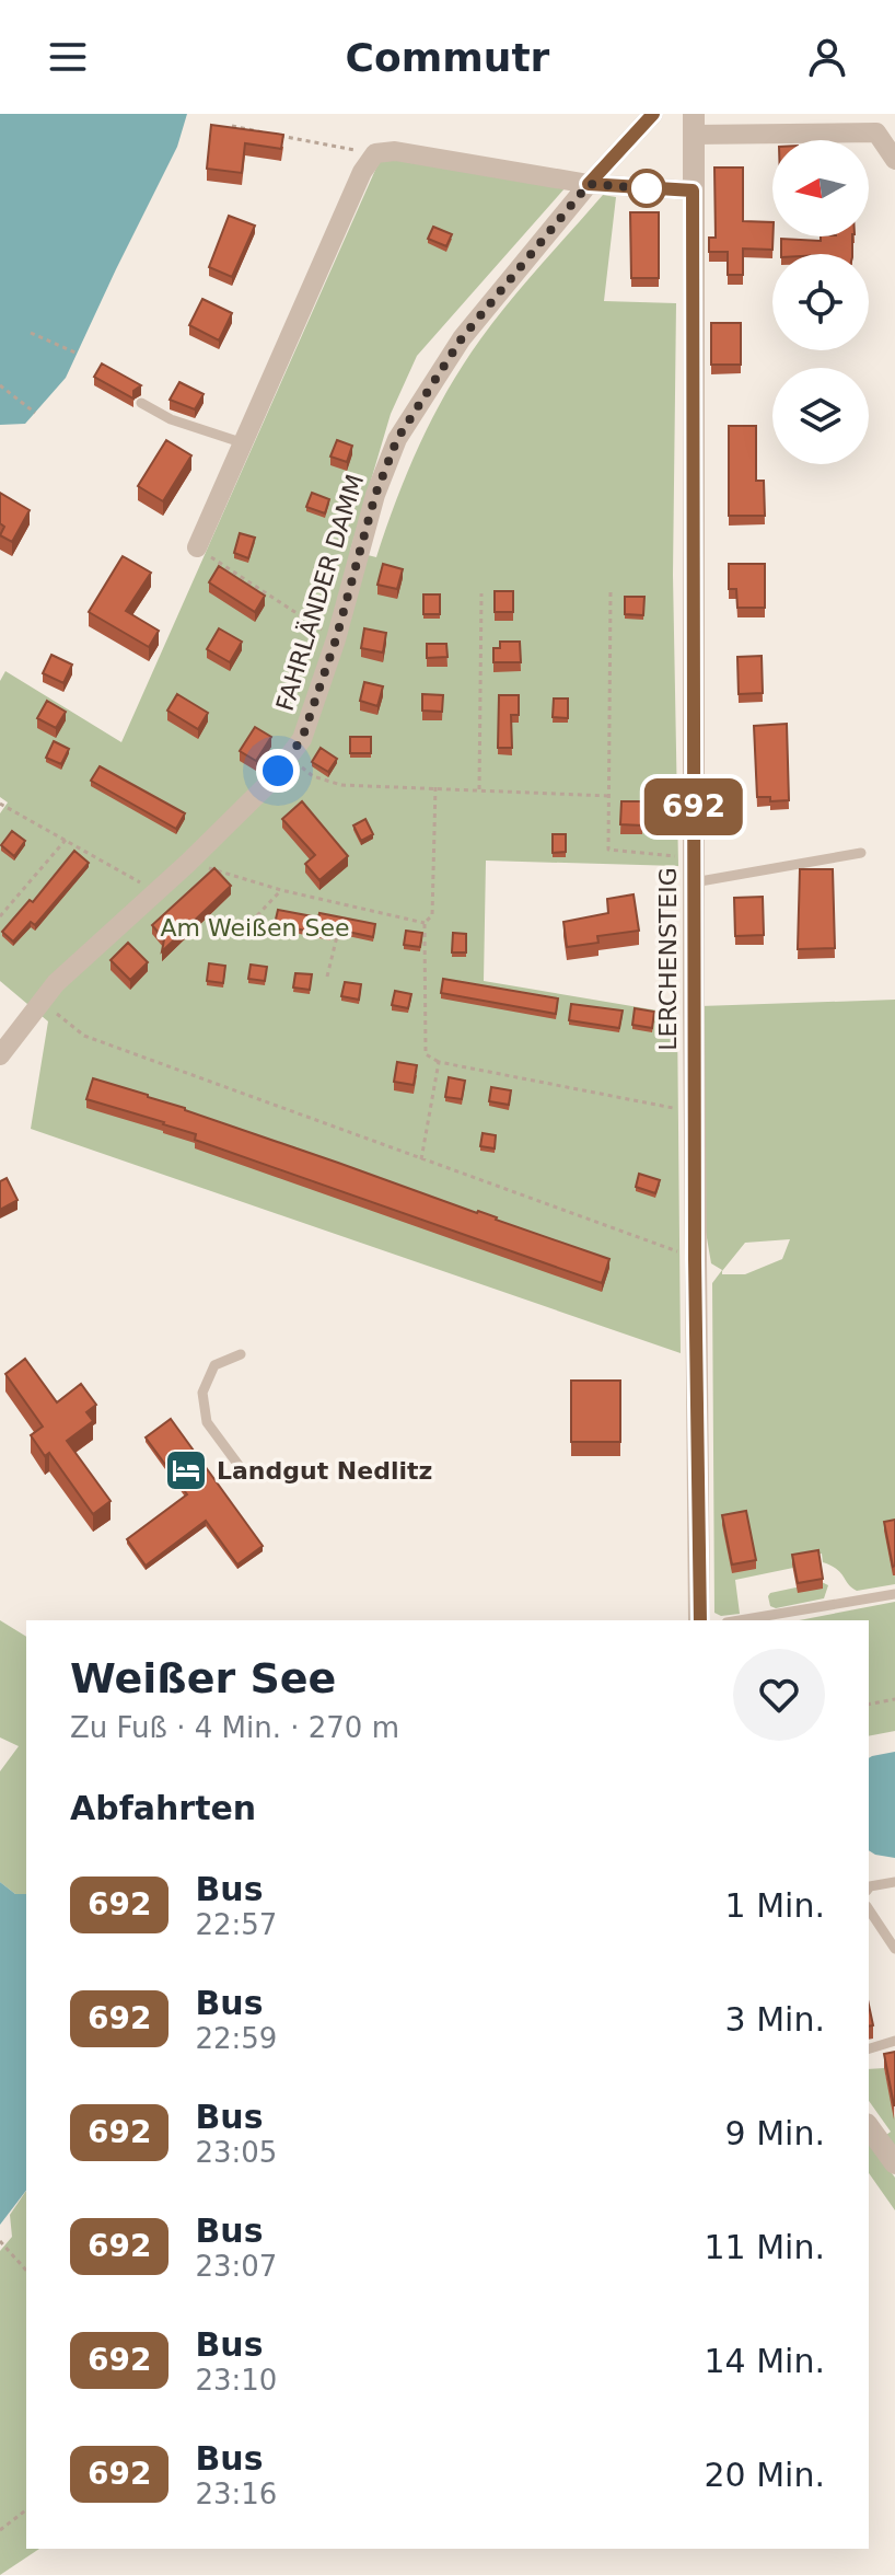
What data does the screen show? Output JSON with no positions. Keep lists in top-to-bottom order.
{
  "streets": {
    "street": ["FAHRLÄNDER DAMM", "LERCHENSTEIG"]
  },
  "parks": ["Am Weißen See"],
  "places": {
    "hotel": ["Landgut Nedlitz"]
  },
  "lines": ["bus line 692"],
  "north": "left",
  "page": {
    "header": "Commutr",
    "on_map": "692",
    "heading": [
      ["Weißer See", "Zu Fuß · 4 Min. · 270 m"],
      "Abfahrten"
    ],
    "list": [
      {
        "mark": "692",
        "name": "Bus",
        "note": "22:57",
        "value": "1 Min."
      },
      {
        "mark": "692",
        "name": "Bus",
        "note": "22:59",
        "value": "3 Min."
      },
      {
        "mark": "692",
        "name": "Bus",
        "note": "23:05",
        "value": "9 Min."
      },
      {
        "mark": "692",
        "name": "Bus",
        "note": "23:07",
        "value": "11 Min."
      },
      {
        "mark": "692",
        "name": "Bus",
        "note": "23:10",
        "value": "14 Min."
      },
      {
        "mark": "692",
        "name": "Bus",
        "note": "23:16",
        "value": "20 Min."
      }
    ]
  }
}
